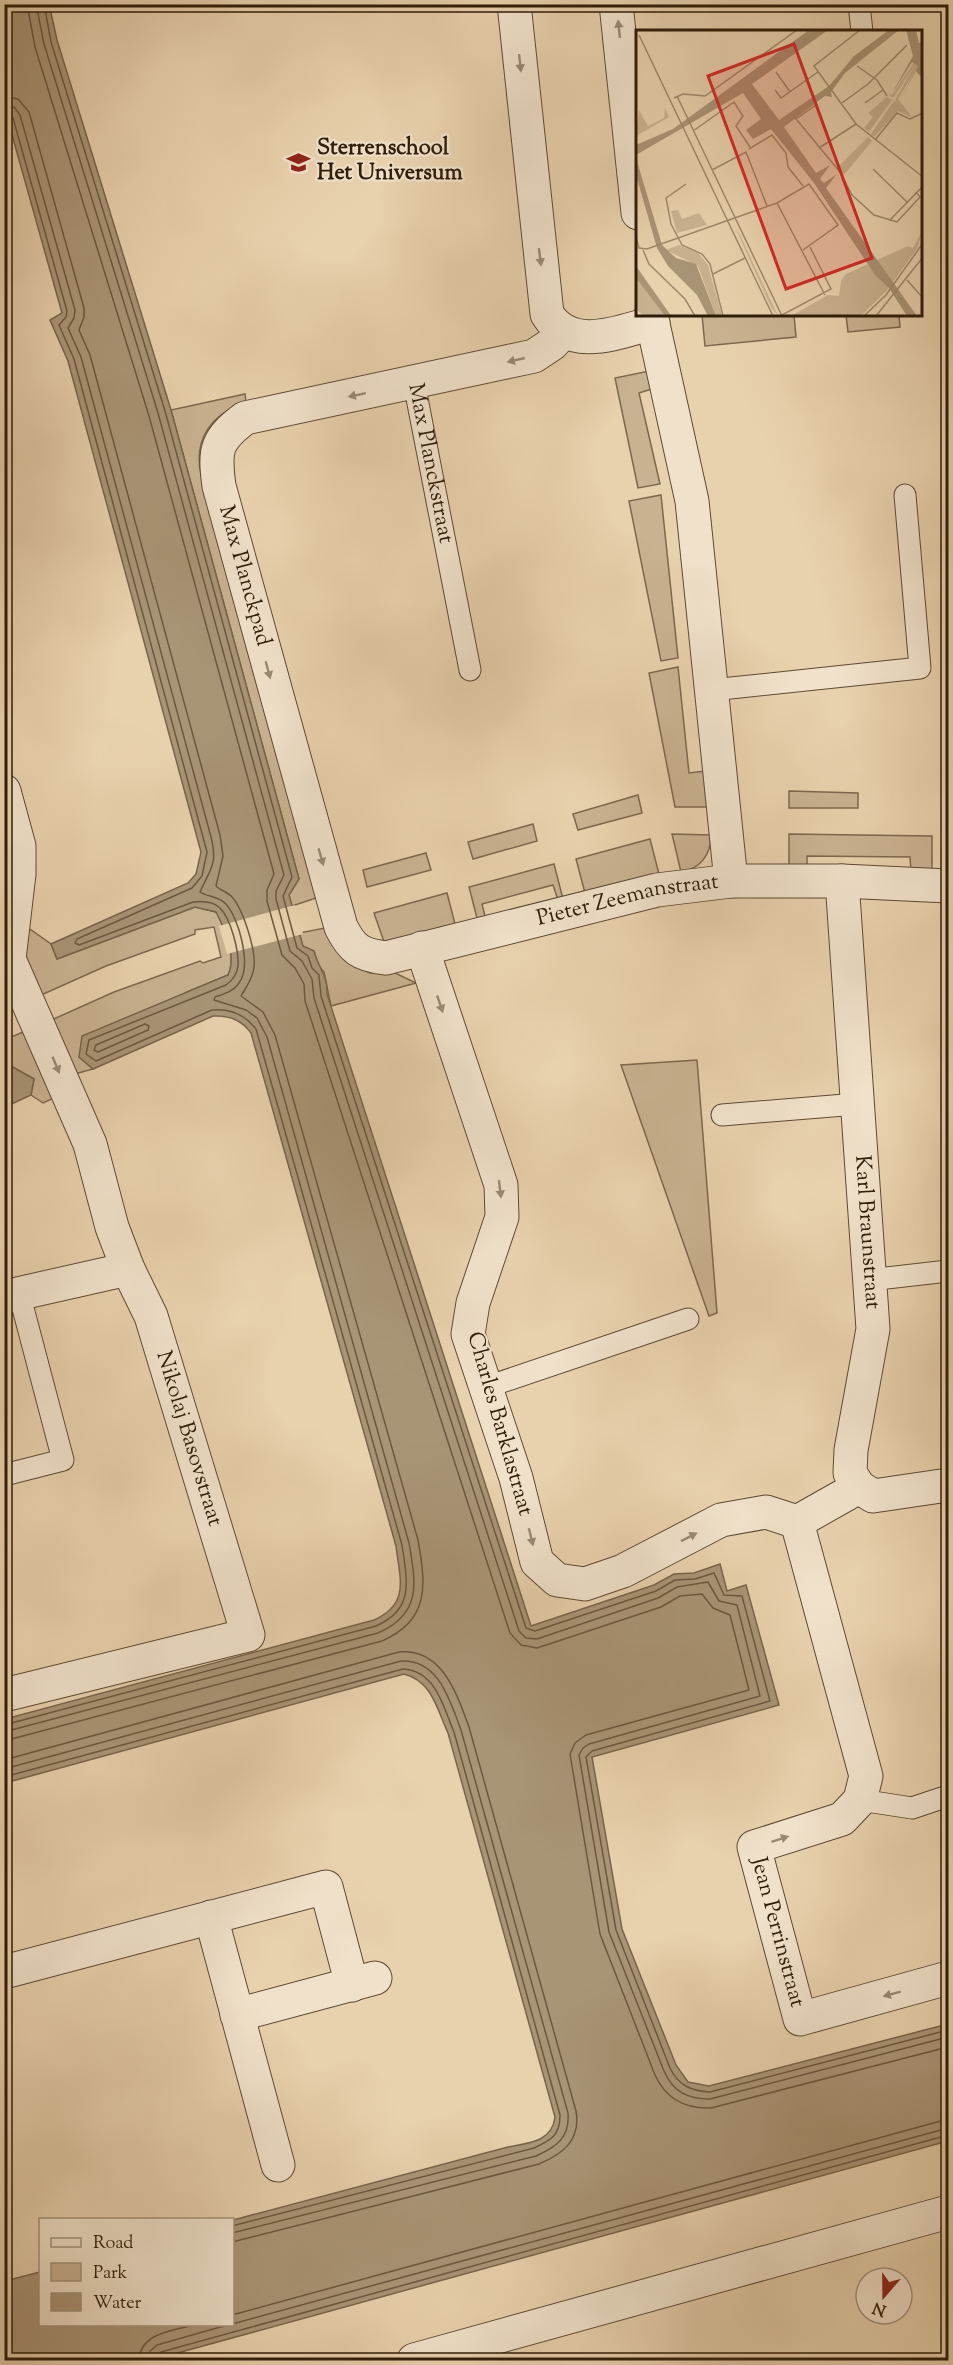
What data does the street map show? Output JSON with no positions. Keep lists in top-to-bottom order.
{
  "streets": {
    "street": [
      "Max Planckstraat",
      "Max Planckpad",
      "Pieter Zeemanstraat",
      "Karl Braunstraat",
      "Charles Barklastraat",
      "Nikolaj Basovstraat",
      "Jean Perrinstraat"
    ]
  },
  "crossings": [
    ["Max Planckstraat", "Max Planckpad"],
    ["Max Planckpad", "Pieter Zeemanstraat"],
    ["Pieter Zeemanstraat", "Karl Braunstraat"],
    ["Pieter Zeemanstraat", "Charles Barklastraat"]
  ],
  "one_way": ["Nikolaj Basovstraat"],
  "places": {
    "school or university": ["Sterrenschool Het Universum"]
  },
  "legend": ["Road", "Park", "Water"],
  "north": "bottom"
}
